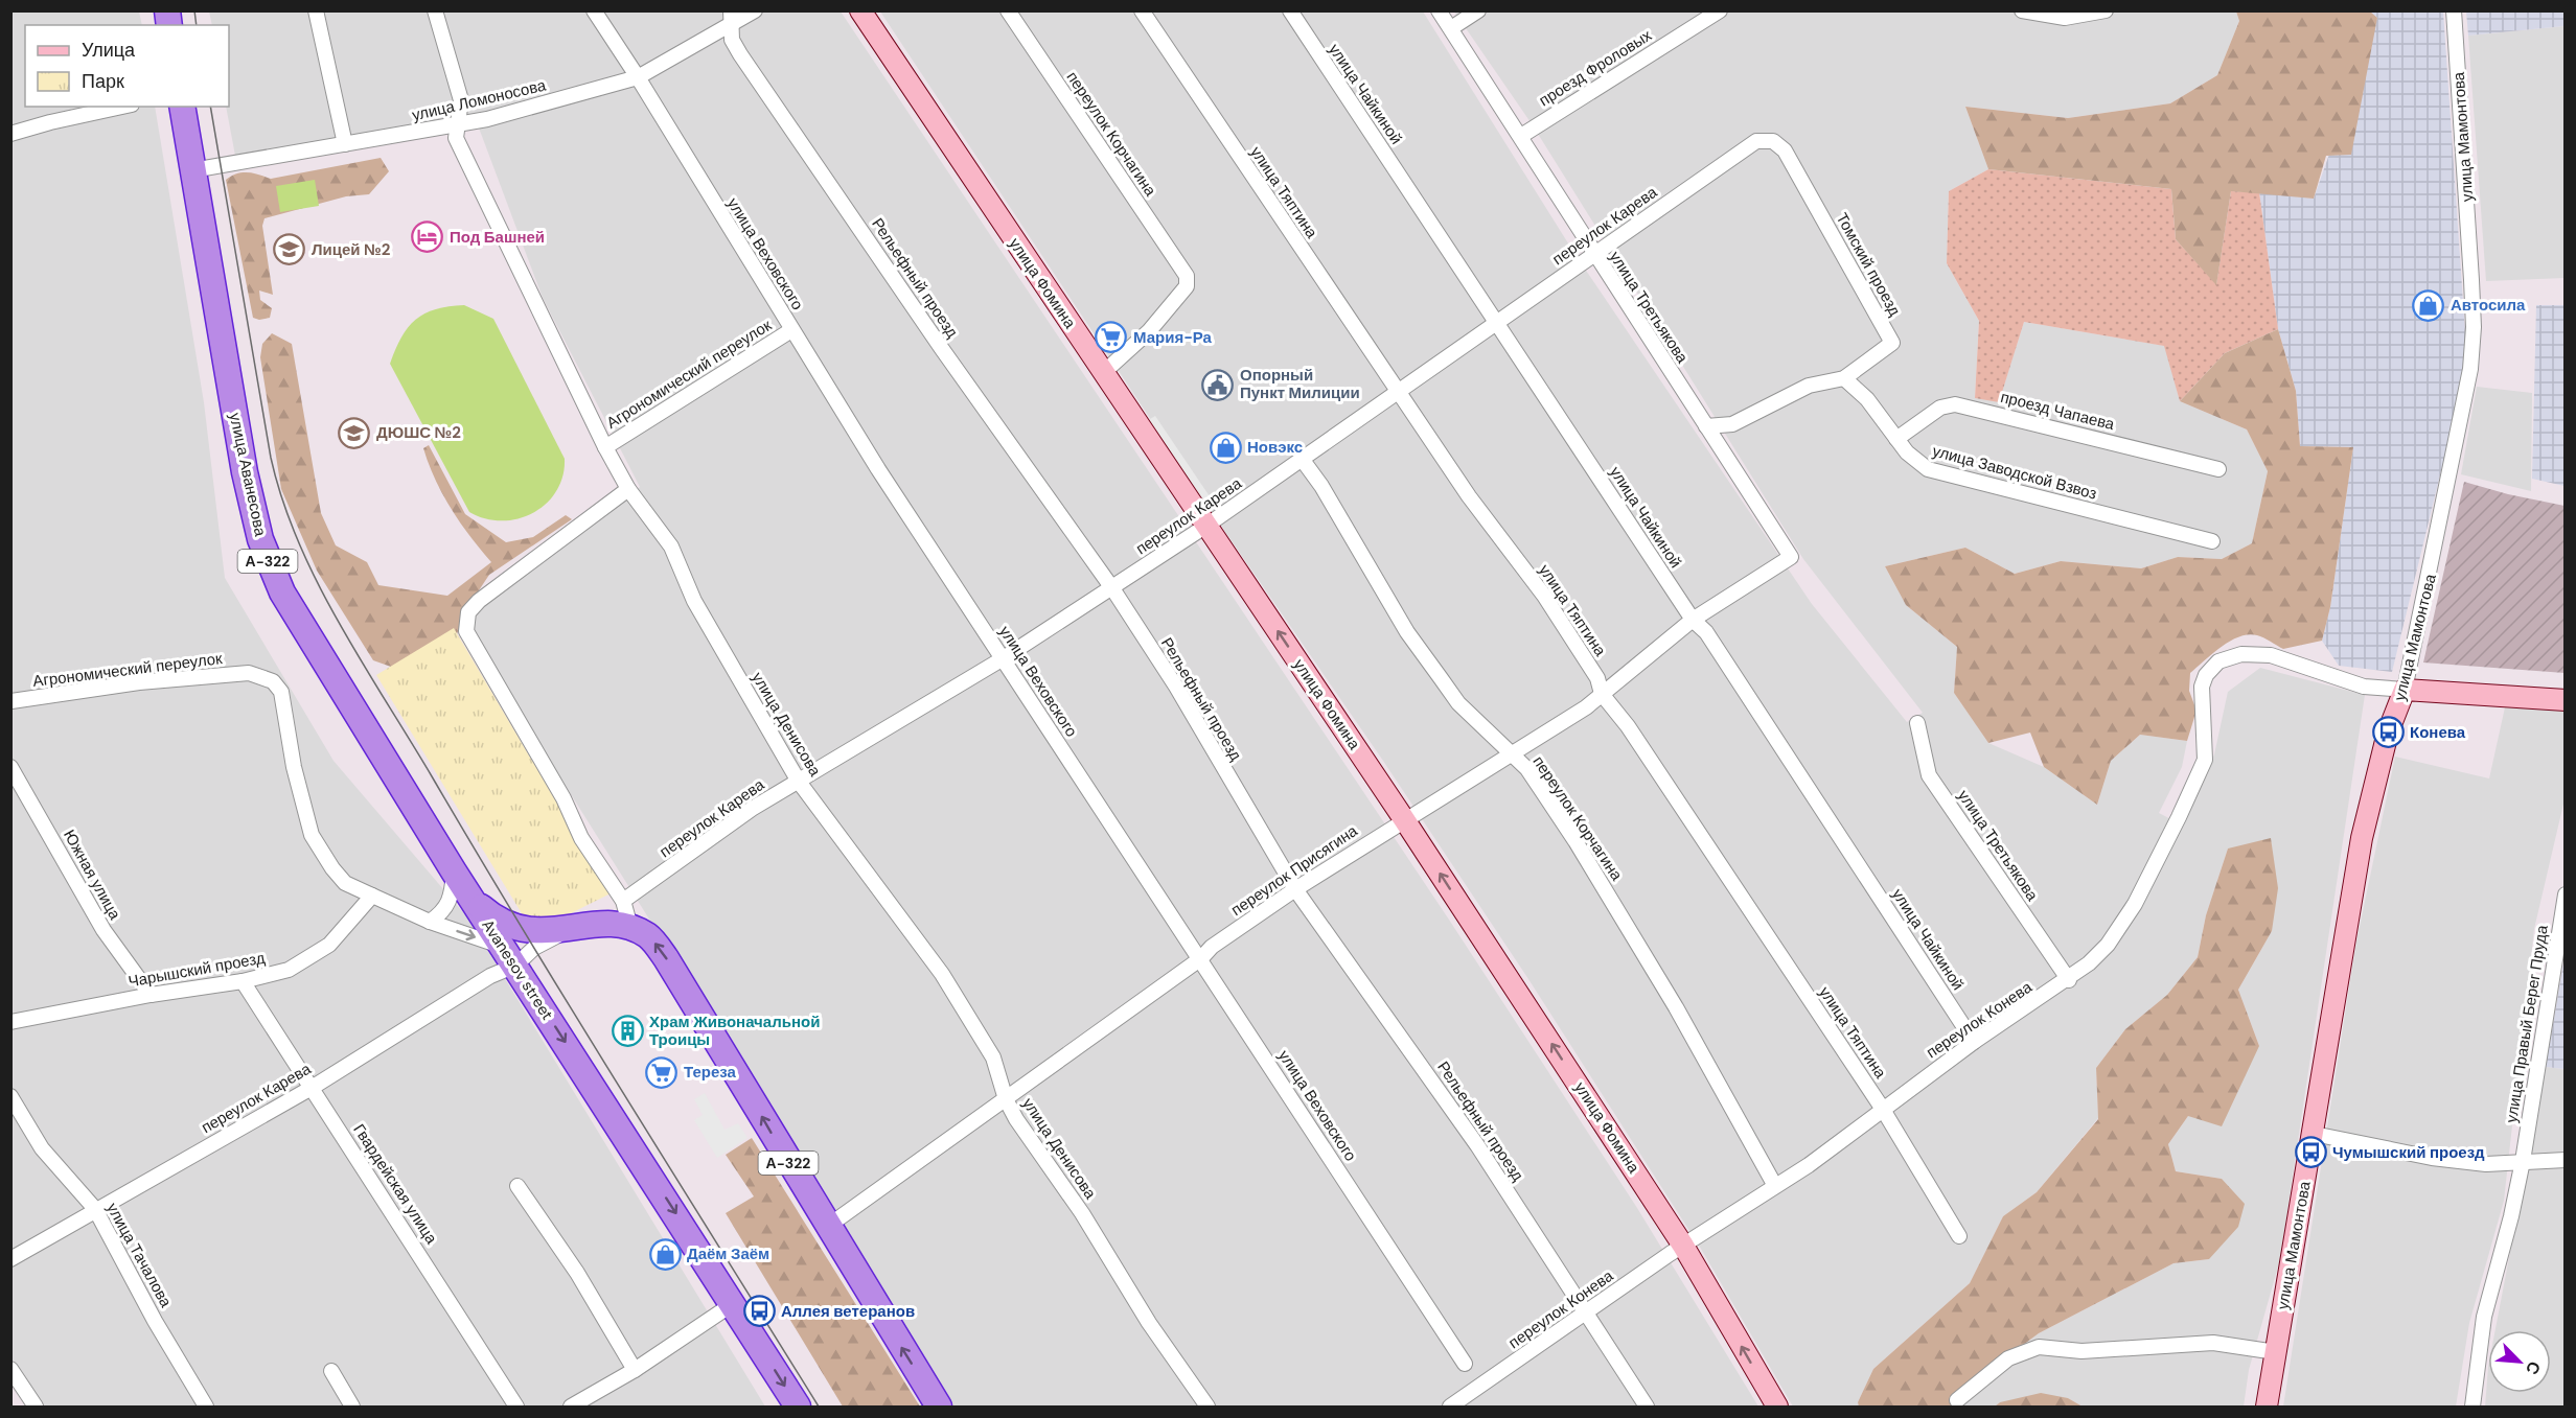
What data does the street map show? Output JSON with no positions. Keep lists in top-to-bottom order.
{
  "streets": {
    "highway": ["улица Аванесова", "А-322", "Avanesov street"],
    "street": [
      "проезд Фроловых",
      "улица Чайкиной",
      "улица Ломоносова",
      "переулок Корчагина",
      "улица Мамонтова",
      "улица Тяптина",
      "переулок Карева",
      "улица Веховского",
      "Томский проезд",
      "Рельефный проезд",
      "улица Фомина",
      "улица Третьякова",
      "Агрономический переулок",
      "проезд Чапаева",
      "улица Заводской Взвоз",
      "улица Денисова",
      "переулок Присягина",
      "Южная улица",
      "Чарышский проезд",
      "переулок Конева",
      "улица Правый Берег Пруда",
      "Гвардейская улица",
      "улица Тачалова"
    ]
  },
  "crossings": [
    ["проезд Фроловых", "улица Третьякова"],
    ["улица Чайкиной", "переулок Карева"],
    ["улица Чайкиной", "переулок Присягина"],
    ["улица Чайкиной", "переулок Конева"],
    ["улица Ломоносова", "улица Веховского"],
    ["улица Ломоносова", "Рельефный проезд"],
    ["улица Ломоносова", "улица Аванесова"],
    ["улица Ломоносова", "улица Денисова"],
    ["переулок Корчагина", "переулок Карева"],
    ["переулок Корчагина", "улица Фомина"],
    ["переулок Корчагина", "переулок Присягина"],
    ["переулок Корчагина", "переулок Конева"],
    ["улица Мамонтова", "переулок Конева"],
    ["улица Тяптина", "переулок Карева"],
    ["улица Тяптина", "переулок Присягина"],
    ["улица Тяптина", "переулок Конева"],
    ["переулок Карева", "улица Веховского"],
    ["переулок Карева", "Томский проезд"],
    ["переулок Карева", "Рельефный проезд"],
    ["переулок Карева", "улица Фомина"],
    ["переулок Карева", "улица Третьякова"],
    ["переулок Карева", "улица Денисова"],
    ["переулок Карева", "Avanesov street"],
    ["переулок Карева", "Гвардейская улица"],
    ["переулок Карева", "улица Тачалова"],
    ["улица Веховского", "Агрономический переулок"],
    ["улица Веховского", "переулок Присягина"],
    ["Томский проезд", "улица Заводской Взвоз"],
    ["Рельефный проезд", "переулок Присягина"],
    ["Рельефный проезд", "переулок Конева"],
    ["улица Фомина", "переулок Присягина"],
    ["улица Фомина", "переулок Конева"],
    ["улица Третьякова", "переулок Присягина"],
    ["улица Третьякова", "переулок Конева"],
    ["Агрономический переулок", "улица Денисова"],
    ["Агрономический переулок", "Чарышский проезд"],
    ["проезд Чапаева", "улица Заводской Взвоз"],
    ["улица Аванесова", "Avanesov street"],
    ["А-322", "переулок Присягина"],
    ["А-322", "Avanesov street"],
    ["улица Денисова", "переулок Присягина"],
    ["Южная улица", "Чарышский проезд"],
    ["Чарышский проезд", "Гвардейская улица"]
  ],
  "one_way": ["улица Фомина"],
  "places": {
    "hotel": ["Под Башней"],
    "school or university": ["Лицей №2", "ДЮШС №2"],
    "shop": ["Автосила", "Новэкс", "Даём Заём"],
    "supermarket": ["Мария-Ра", "Тереза"],
    "public building": ["Опорный Пункт Милиции"],
    "bus stop": ["Конева", "Чумышский проезд", "Аллея ветеранов"],
    "building": ["Храм Живоначальной Троицы"]
  },
  "legend": ["Улица", "Парк"],
  "north": "bottom right"
}
